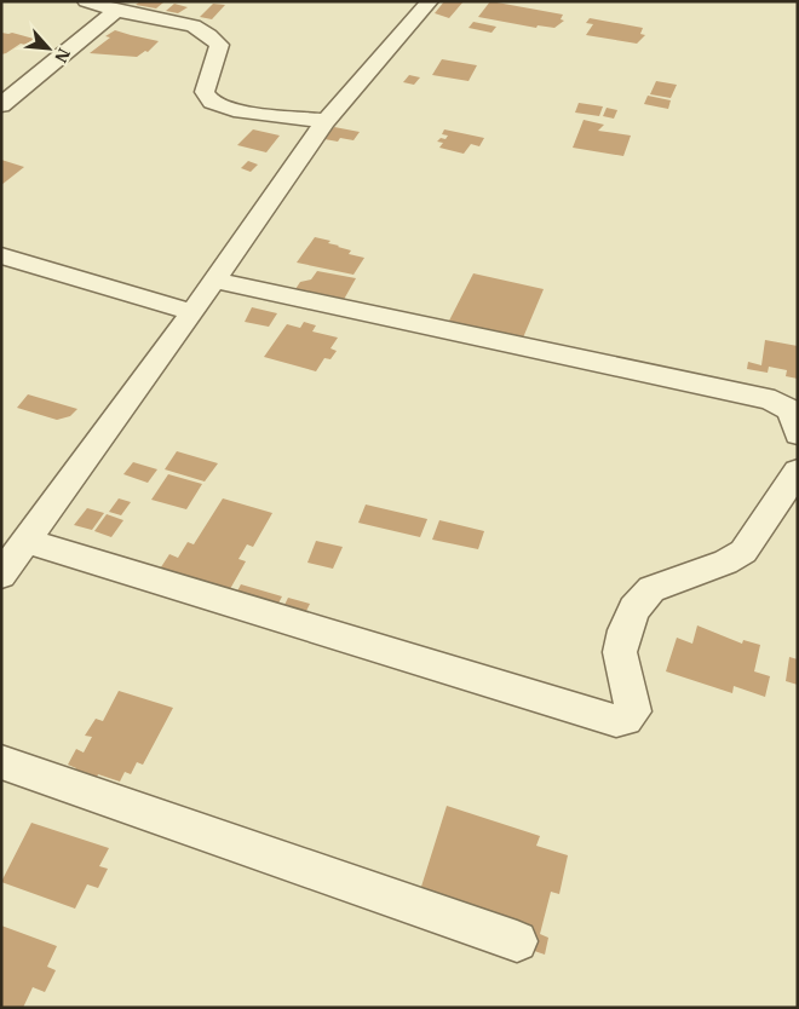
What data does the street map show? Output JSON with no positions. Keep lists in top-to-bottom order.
{
  "north": "bottom right"
}
